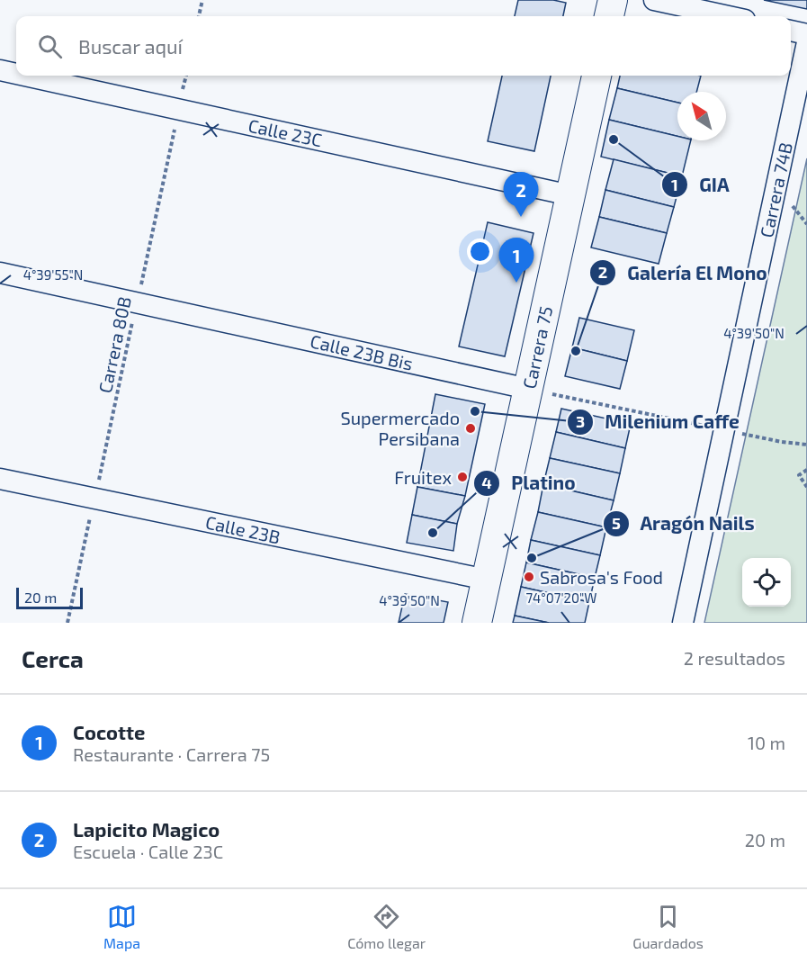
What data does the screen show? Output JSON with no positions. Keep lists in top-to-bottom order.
{
  "streets": {
    "street": [
      "Calle 23C",
      "Carrera 74B",
      "Carrera 75",
      "Calle 23B Bis",
      "Calle 23B"
    ],
    "path": ["Carrera 80B"]
  },
  "crossings": [
    ["Calle 23C", "Carrera 80B"],
    ["Calle 23C", "Carrera 75"],
    ["Carrera 80B", "Calle 23B Bis"],
    ["Carrera 80B", "Calle 23B"],
    ["Carrera 75", "Calle 23B Bis"],
    ["Carrera 75", "Calle 23B"]
  ],
  "places": [
    "GIA",
    "Galería El Mono",
    "Milenium Caffe",
    "Supermercado Persibana",
    "Fruitex",
    "Platino",
    "Aragón Nails",
    "Sabrosa's Food"
  ],
  "scale_bar": "20 m",
  "north": "top left",
  "page": {
    "search": "Buscar aquí",
    "pins": ["2", "1"],
    "scale": "20 m",
    "heading": ["Cerca", "2 resultados"],
    "list": [
      {
        "mark": "1",
        "name": "Cocotte",
        "note": "Restaurante · Carrera 75",
        "value": "10 m"
      },
      {
        "mark": "2",
        "name": "Lapicito Magico",
        "note": "Escuela · Calle 23C",
        "value": "20 m"
      }
    ],
    "nav": ["Mapa", "Cómo llegar", "Guardados"]
  },
  "coordinates": ["4°39'55\"N", "4°39'50\"N", "74°07'20\"W"]
}
